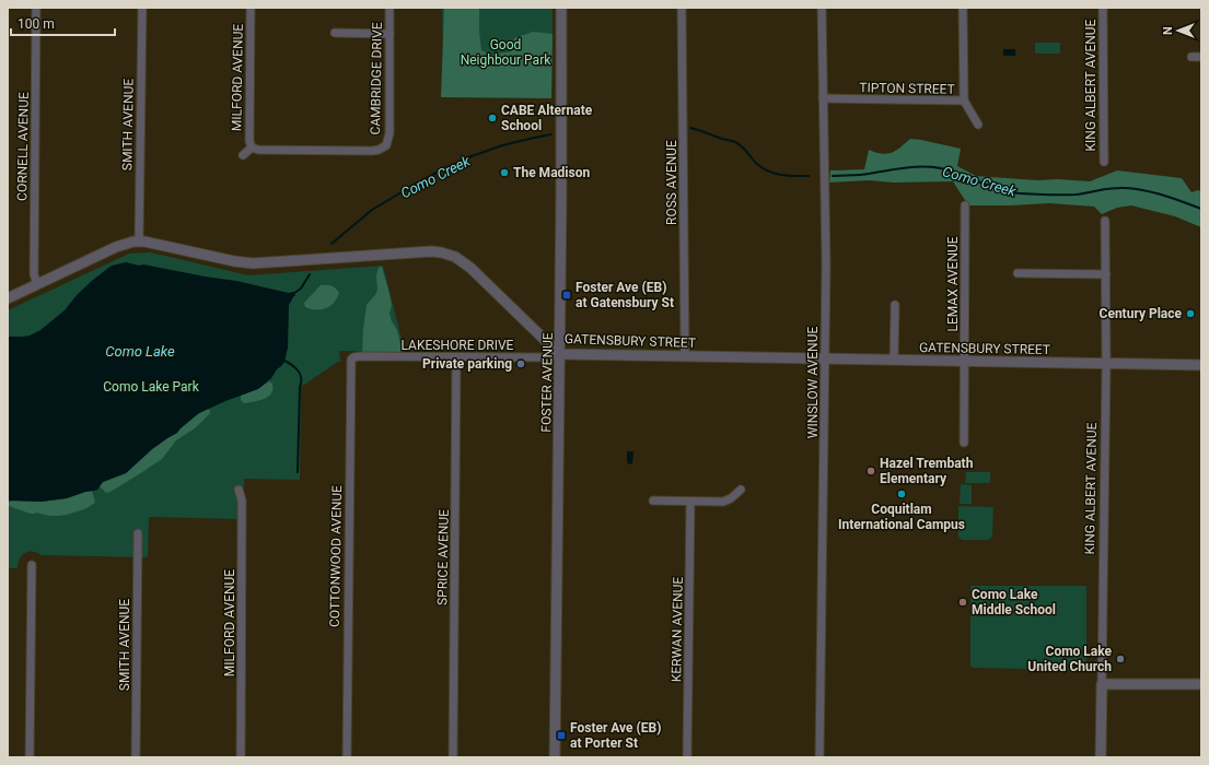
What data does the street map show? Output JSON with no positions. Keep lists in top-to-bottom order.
{
  "streets": {
    "street": [
      "MILFORD AVENUE",
      "CAMBRIDGE DRIVE",
      "KING ALBERT AVENUE",
      "TIPTON STREET",
      "SMITH AVENUE",
      "CORNELL AVENUE",
      "ROSS AVENUE",
      "LEMAX AVENUE",
      "GATENSBURY STREET",
      "LAKESHORE DRIVE",
      "FOSTER AVENUE",
      "WINSLOW AVENUE",
      "COTTONWOOD AVENUE",
      "SPRICE AVENUE",
      "KERWAN AVENUE"
    ]
  },
  "crossings": [
    ["MILFORD AVENUE", "CAMBRIDGE DRIVE"],
    ["KING ALBERT AVENUE", "GATENSBURY STREET"],
    ["TIPTON STREET", "WINSLOW AVENUE"],
    ["SMITH AVENUE", "GATENSBURY STREET"],
    ["CORNELL AVENUE", "GATENSBURY STREET"],
    ["ROSS AVENUE", "GATENSBURY STREET"],
    ["LEMAX AVENUE", "GATENSBURY STREET"],
    ["GATENSBURY STREET", "LAKESHORE DRIVE"],
    ["GATENSBURY STREET", "FOSTER AVENUE"],
    ["GATENSBURY STREET", "WINSLOW AVENUE"],
    ["LAKESHORE DRIVE", "FOSTER AVENUE"],
    ["LAKESHORE DRIVE", "COTTONWOOD AVENUE"],
    ["LAKESHORE DRIVE", "SPRICE AVENUE"]
  ],
  "water": ["Como Creek", "Como Lake"],
  "parks": ["Good Neighbour Park", "Como Lake Park"],
  "places": {
    "other": [
      "CABE Alternate School",
      "The Madison",
      "Century Place",
      "Private parking",
      "Hazel Trembath Elementary",
      "Coquitlam International Campus",
      "Como Lake Middle School",
      "Como Lake United Church"
    ],
    "transit": ["Foster Ave (EB) at Gatensbury St", "Foster Ave (EB) at Porter St"]
  },
  "scale_bar": "100 m",
  "north": "left"
}
